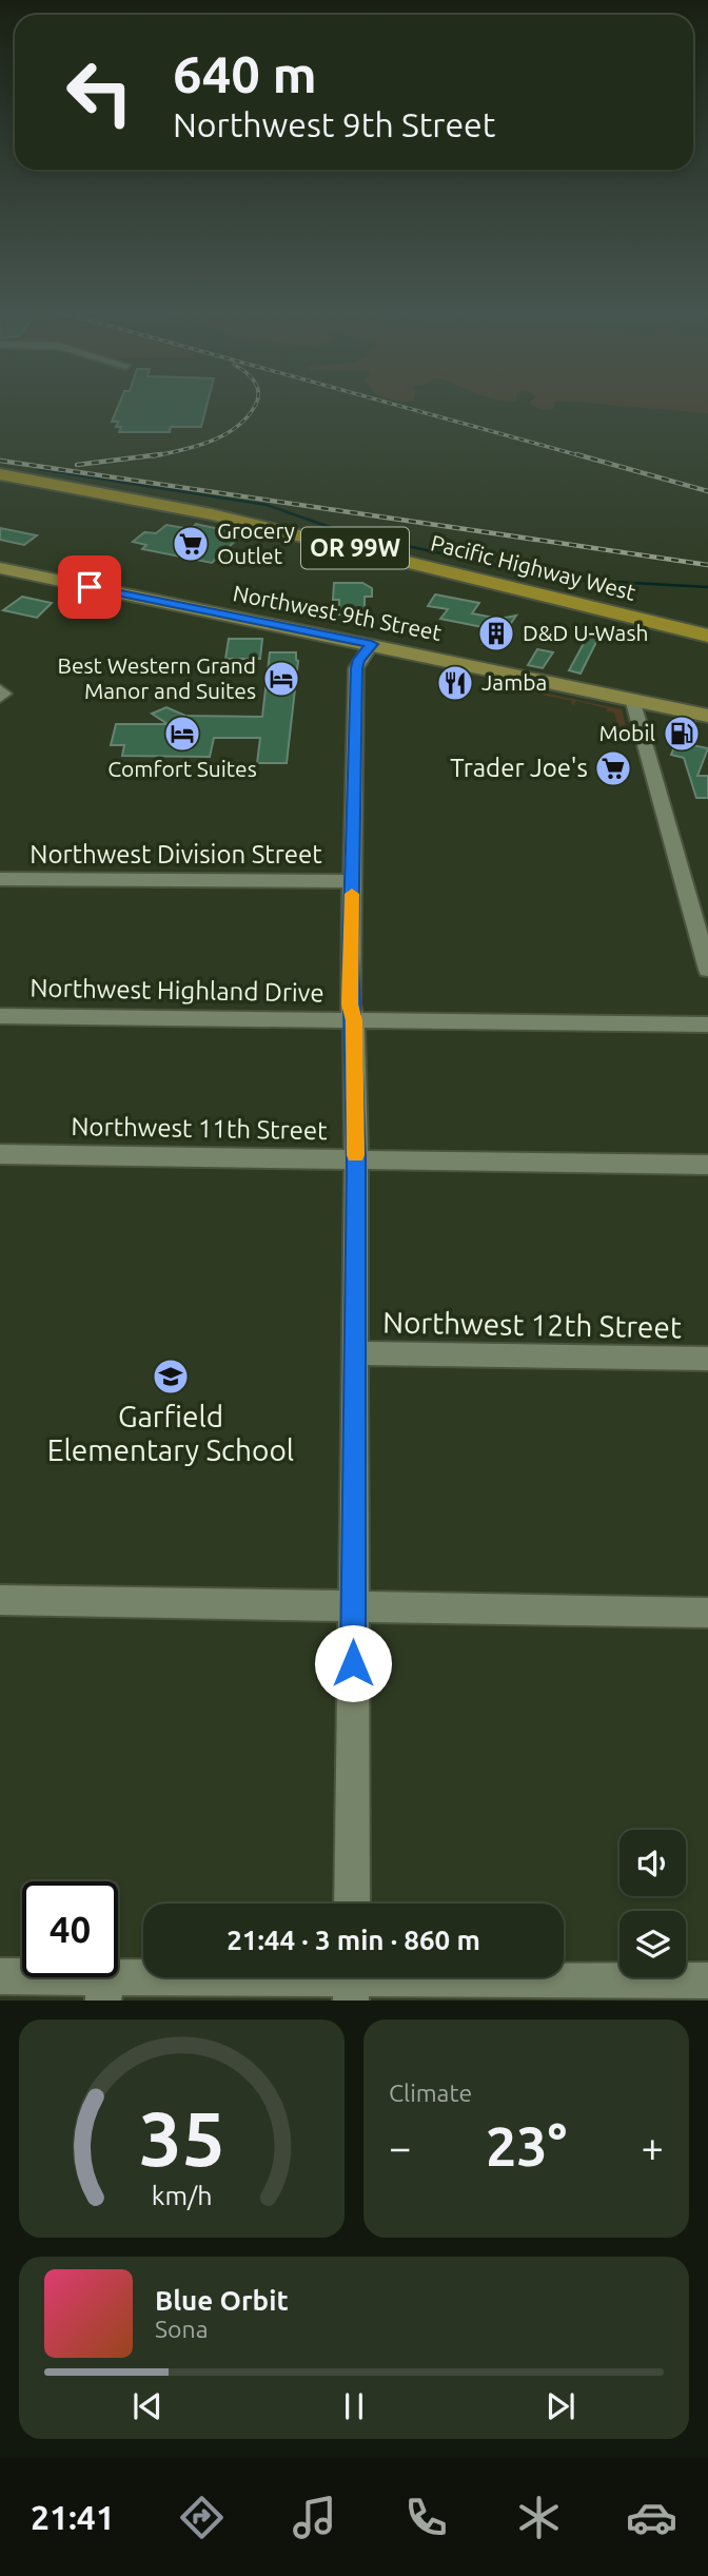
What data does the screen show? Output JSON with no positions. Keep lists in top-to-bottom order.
{
  "streets": {
    "highway": ["OR 99W", "Pacific Highway West"],
    "main road": ["Northwest 9th Street"],
    "street": [
      "Northwest Division Street",
      "Northwest Highland Drive",
      "Northwest 11th Street",
      "Northwest 12th Street"
    ]
  },
  "places": {
    "supermarket": ["Grocery Outlet", "Trader Joe's"],
    "building": ["D&D U-Wash"],
    "hotel": ["Best Western Grand Manor and Suites", "Comfort Suites"],
    "restaurant": ["Jamba"],
    "fuel station": ["Mobil"],
    "school or university": ["Garfield Elementary School"]
  },
  "page": {
    "turn": ["640 m", "Northwest 9th Street"],
    "limit": "40",
    "trip": "21:44 · 3 min · 860 m",
    "tile": "Climate",
    "heat": ["−", "23°", "+"],
    "song": ["Blue Orbit", "Sona"],
    "tabs": "21:41",
    "gauge": ["35", "km/h"]
  }
}
